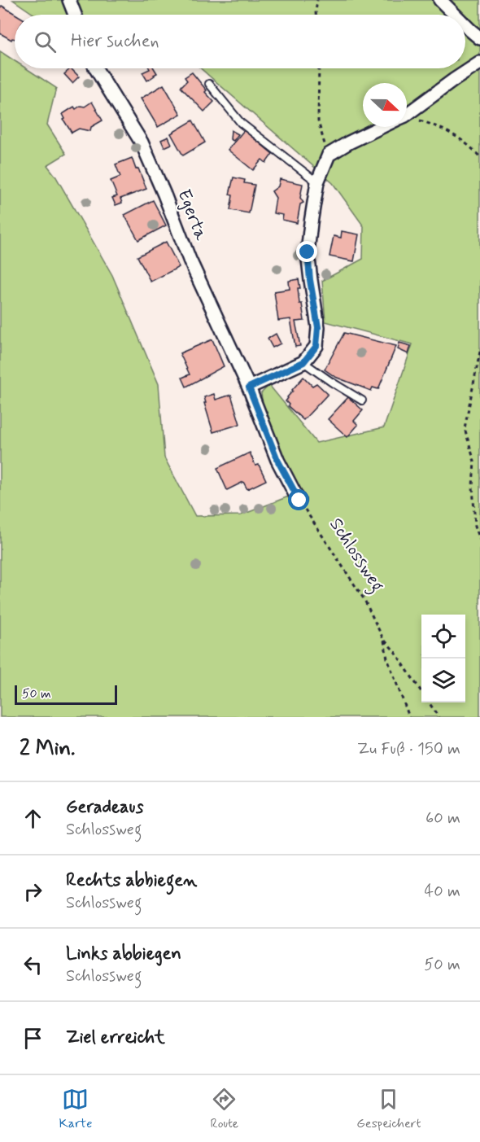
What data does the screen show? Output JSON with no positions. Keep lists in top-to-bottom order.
{
  "streets": {
    "street": ["Egerta"],
    "path": ["Schlossweg"]
  },
  "scale_bar": "50 m",
  "north": "right",
  "page": {
    "search": "Hier suchen",
    "scale": "50 m",
    "heading": ["2 Min.", "Zu Fuß · 150 m"],
    "list": [
      ["Geradeaus", "Schlossweg", "60 m"],
      ["Rechts abbiegen", "Schlossweg", "40 m"],
      ["Links abbiegen", "Schlossweg", "50 m"],
      "Ziel erreicht"
    ],
    "nav": ["Karte", "Route", "Gespeichert"]
  }
}
